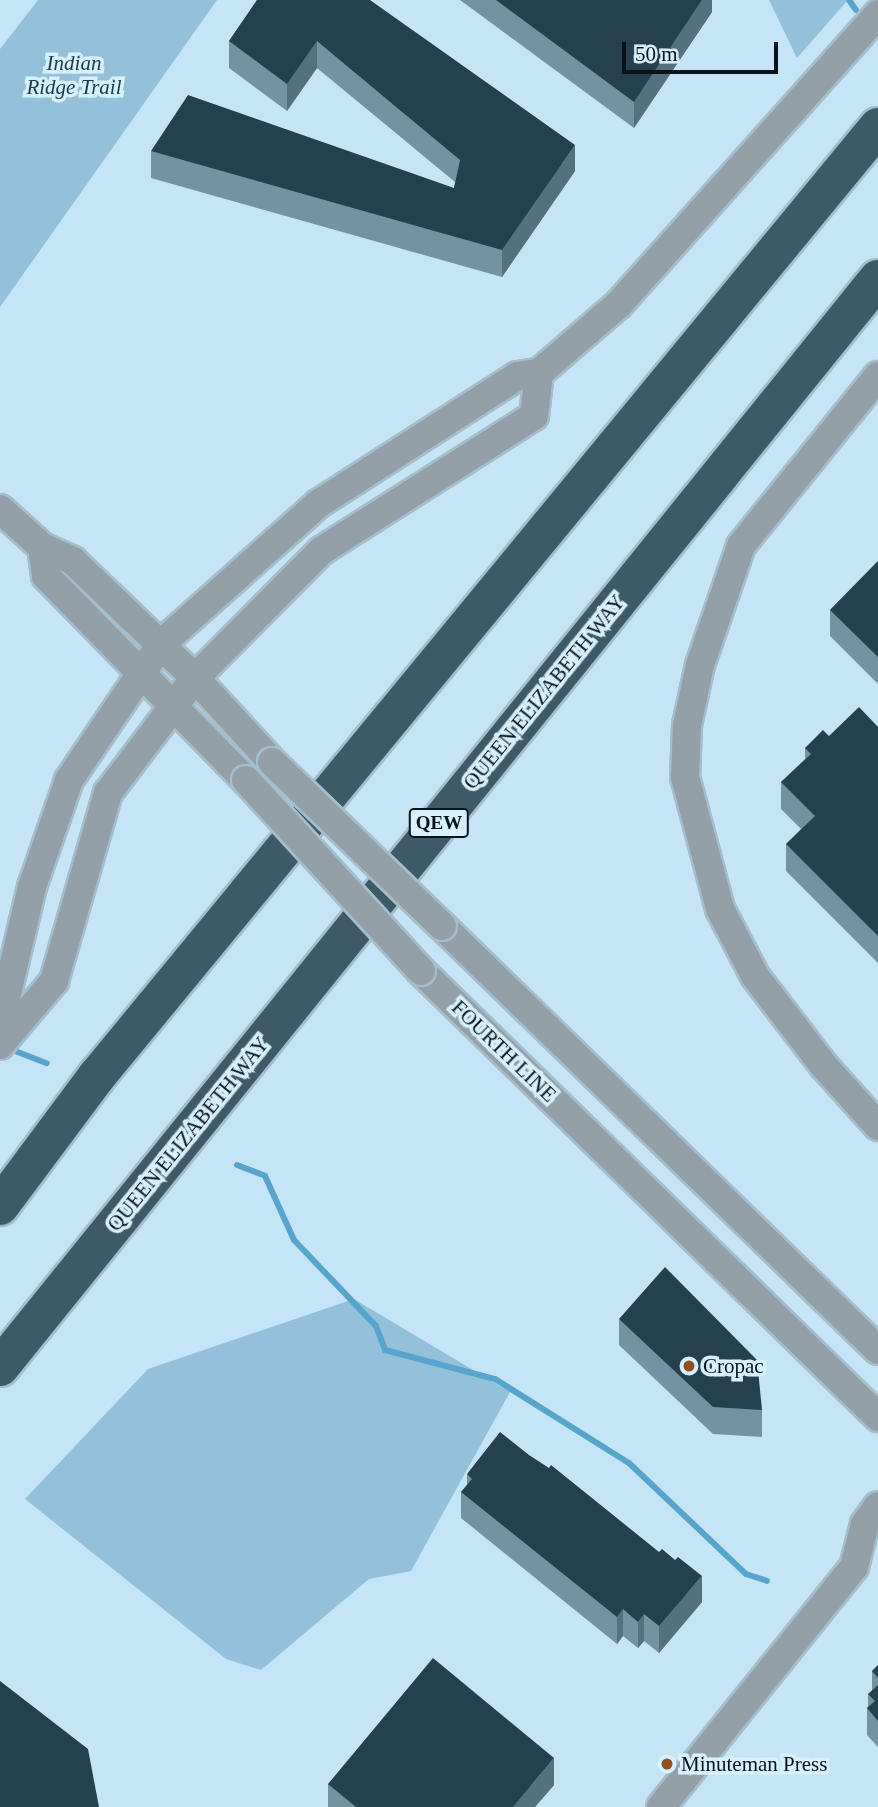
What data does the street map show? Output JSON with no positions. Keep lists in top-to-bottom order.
{
  "streets": {
    "highway": ["QUEEN ELIZABETH WAY", "QEW"],
    "street": ["FOURTH LINE"]
  },
  "parks": ["Indian Ridge Trail"],
  "places": ["Cropac", "Minuteman Press"],
  "scale_bar": "50 m"
}
